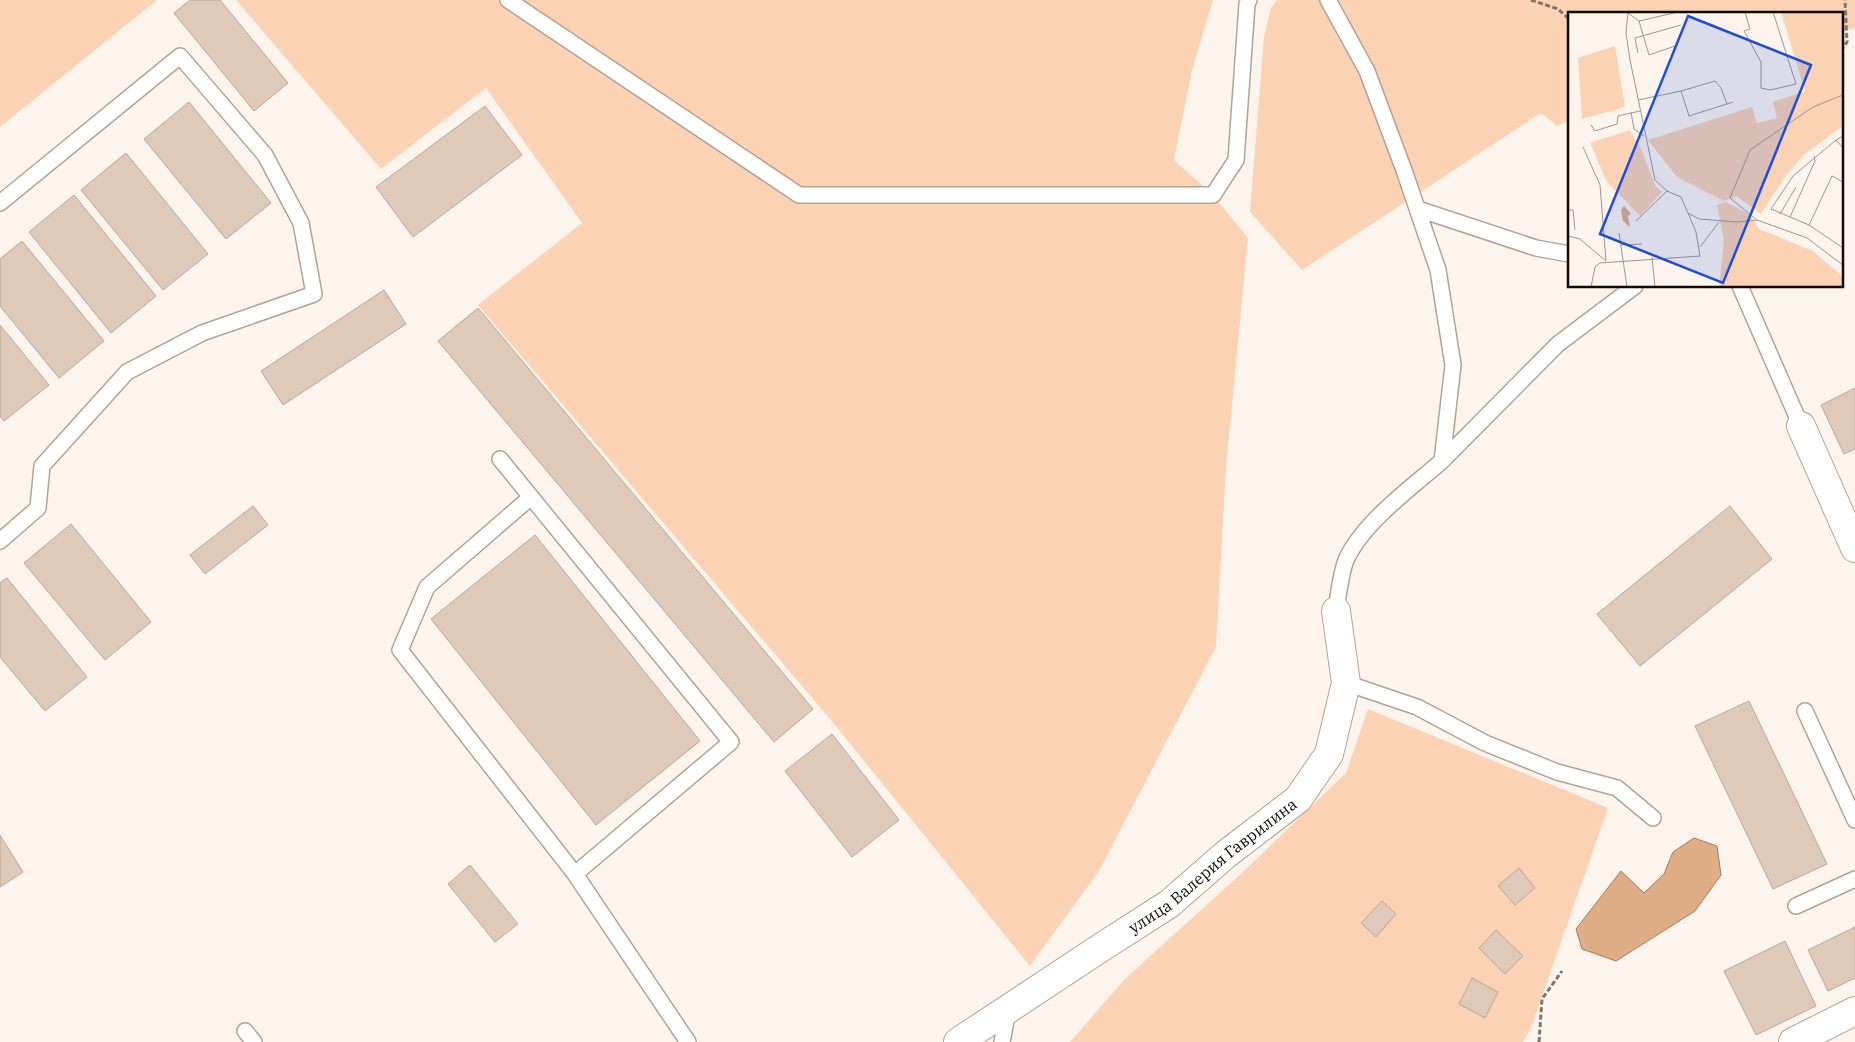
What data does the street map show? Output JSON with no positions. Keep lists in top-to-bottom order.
{
  "streets": {
    "street": ["улица Валерия Гаврилина"]
  }
}
